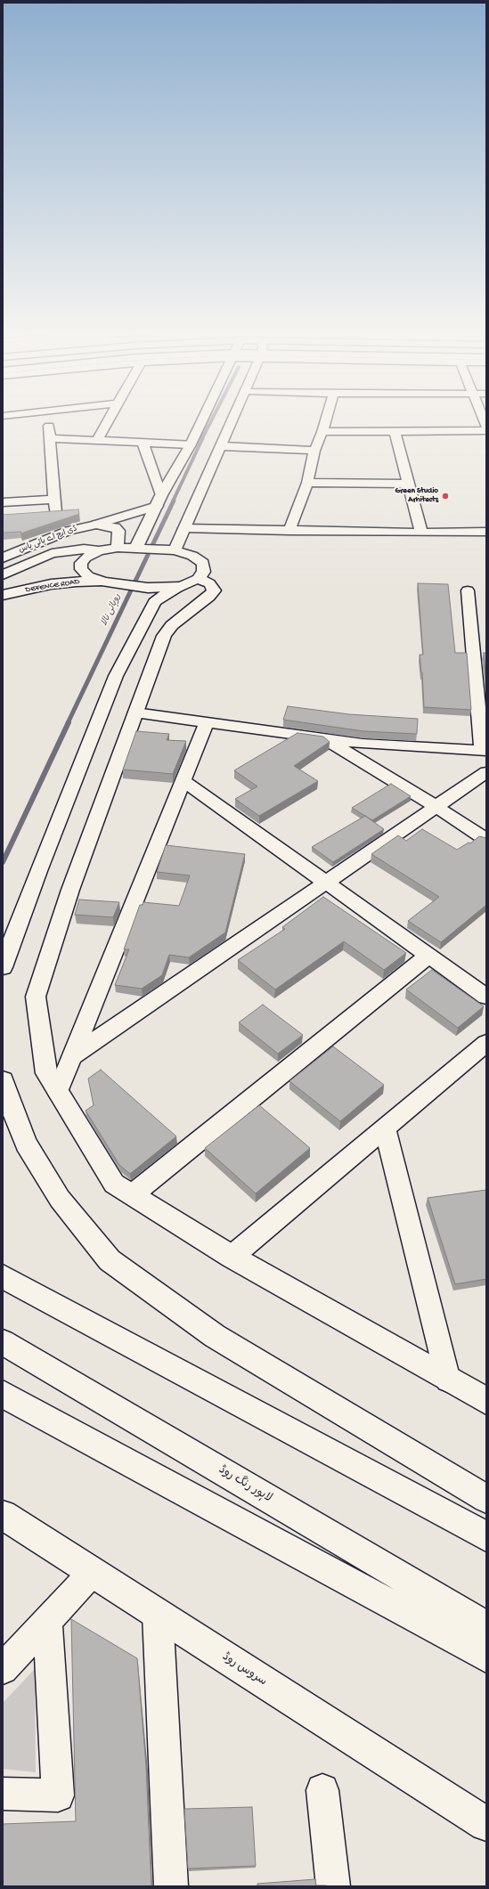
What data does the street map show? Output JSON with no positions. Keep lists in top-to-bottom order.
{
  "streets": {
    "main road": [
      "ڈی ایچ اے بائی پاس",
      "DEFENCE ROAD",
      "لاہور رنگ روڈ",
      "سروس روڈ"
    ]
  },
  "water": ["روہائی نالا"],
  "places": ["Green Studio Arhitects"]
}
